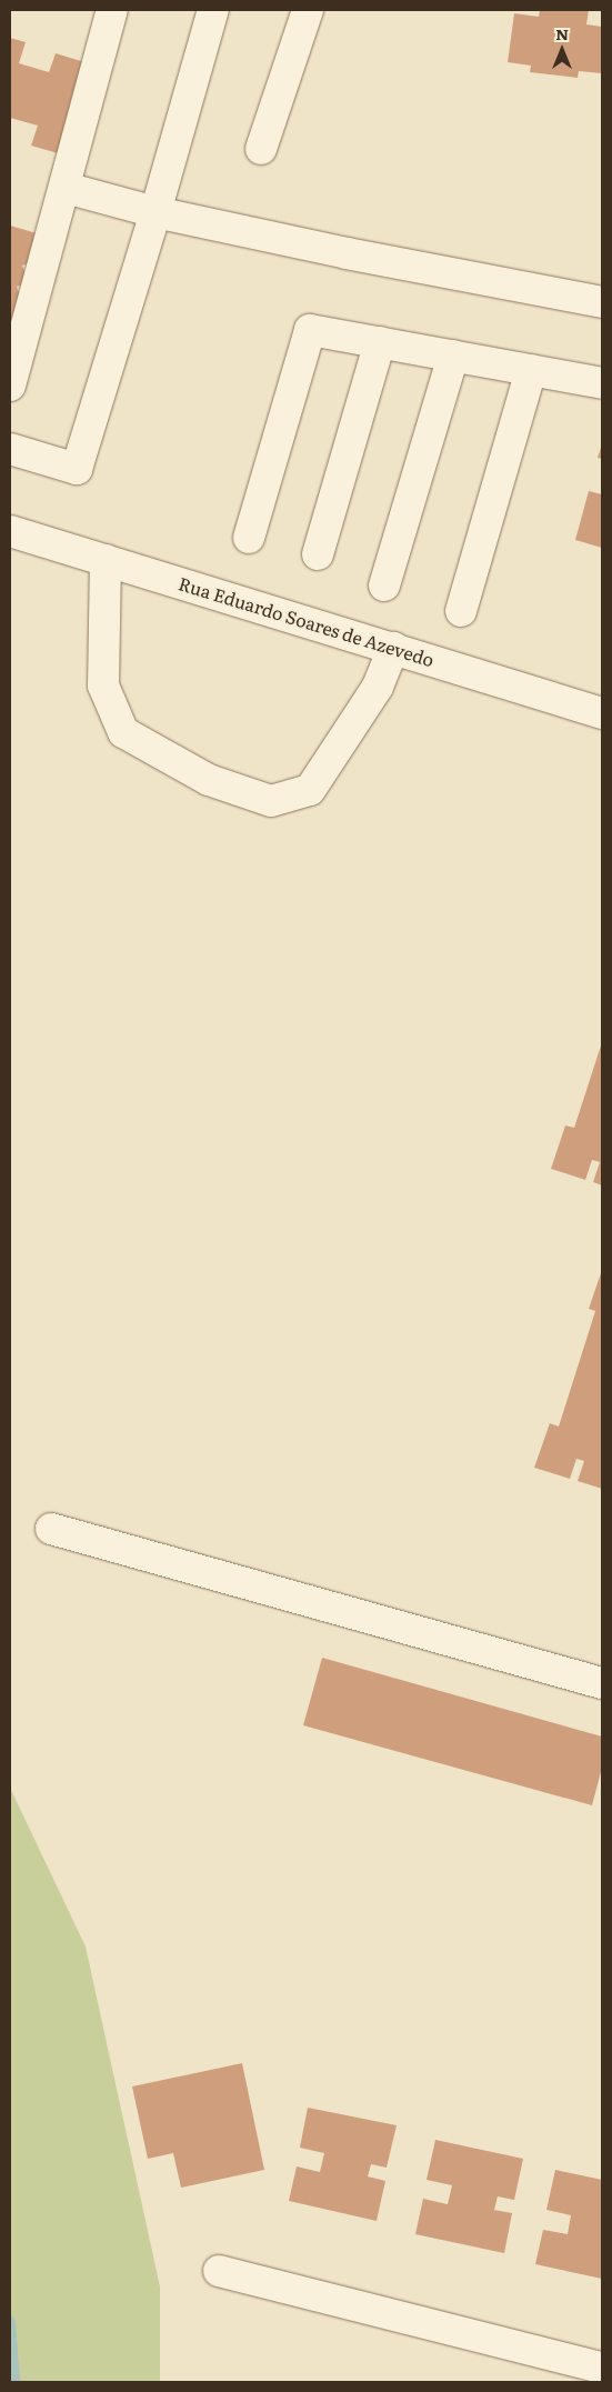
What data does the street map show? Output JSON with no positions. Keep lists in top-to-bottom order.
{
  "streets": {
    "street": ["Rua Eduardo Soares de Azevedo"]
  },
  "north": "top"
}
